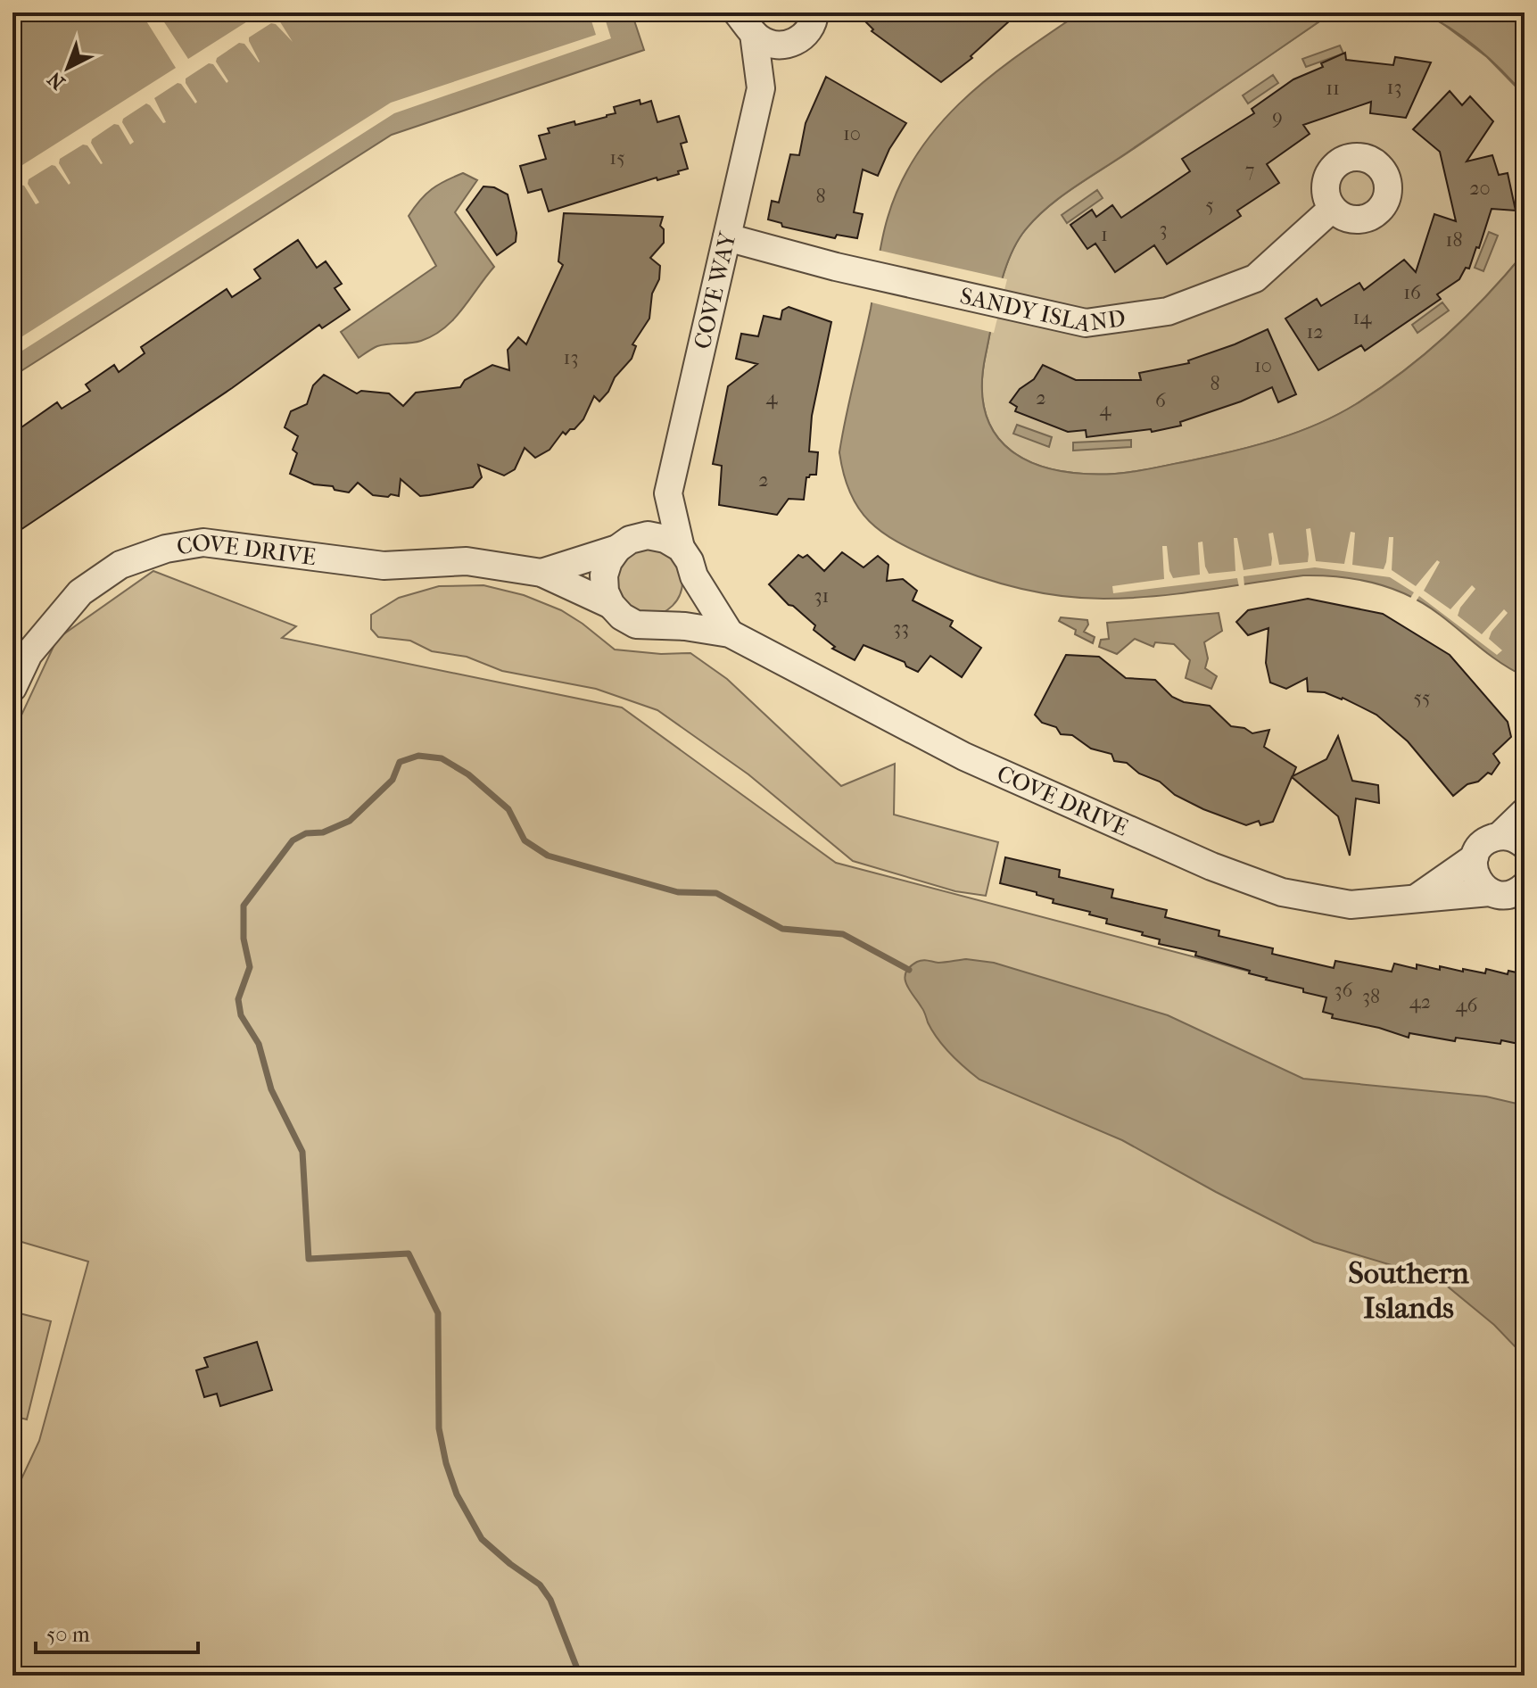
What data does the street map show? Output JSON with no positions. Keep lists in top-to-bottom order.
{
  "streets": {
    "street": ["COVE WAY", "SANDY ISLAND", "COVE DRIVE"]
  },
  "crossings": [
    ["COVE WAY", "SANDY ISLAND"],
    ["COVE WAY", "COVE DRIVE"]
  ],
  "districts": ["Southern Islands"],
  "house_numbers": [
    "13",
    "11",
    "9",
    "10",
    "15",
    "7",
    "20",
    "8",
    "5",
    "3",
    "1",
    "18",
    "16",
    "14",
    "12",
    "13",
    "10",
    "8",
    "4",
    "2",
    "6",
    "4",
    "2",
    "31",
    "33",
    "55",
    "36",
    "38",
    "42",
    "46"
  ],
  "scale_bar": "50 m",
  "north": "bottom left"
}
